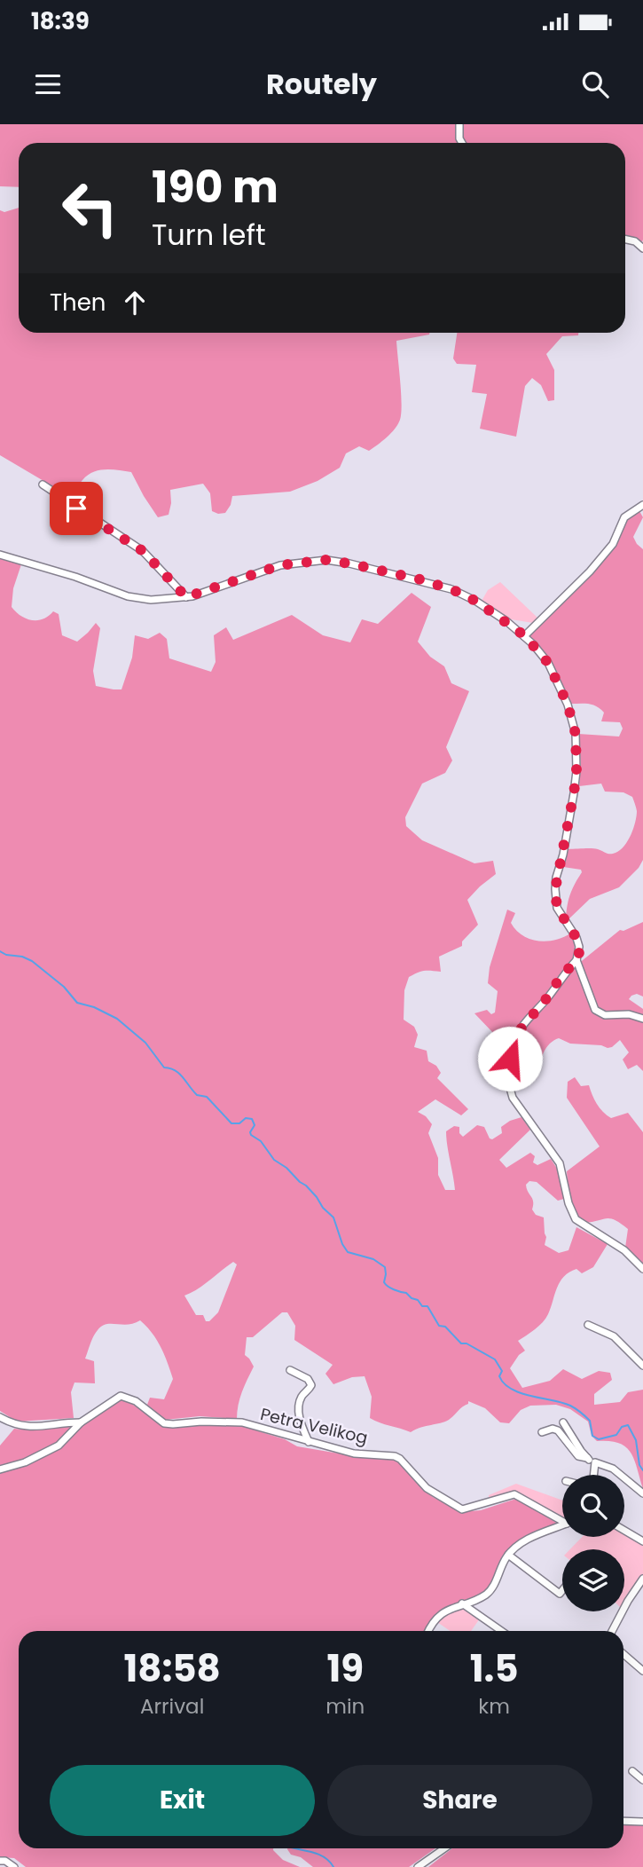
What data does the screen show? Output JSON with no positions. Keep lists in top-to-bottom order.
{
  "streets": {
    "street": ["Petra Velikog"]
  },
  "page": {
    "status": "18:39",
    "header": "Routely",
    "turn": ["190 m", "Turn left"],
    "then": "Then",
    "eta": [
      "18:58",
      "Arrival",
      "19",
      "min",
      "1.5",
      "km"
    ],
    "buttons": ["Exit", "Share"]
  }
}
